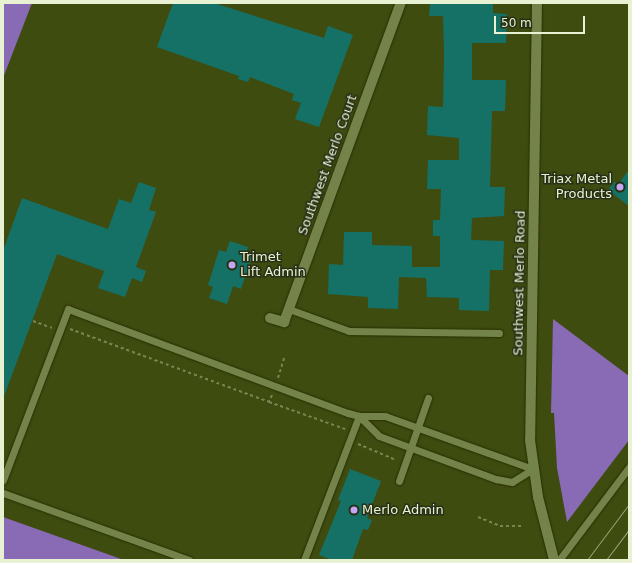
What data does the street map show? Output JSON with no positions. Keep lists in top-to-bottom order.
{
  "streets": {
    "street": ["Southwest Merlo Court", "Southwest Merlo Road"]
  },
  "places": ["Triax Metal Products", "Trimet Lift Admin", "Merlo Admin"],
  "scale_bar": "50 m"
}
